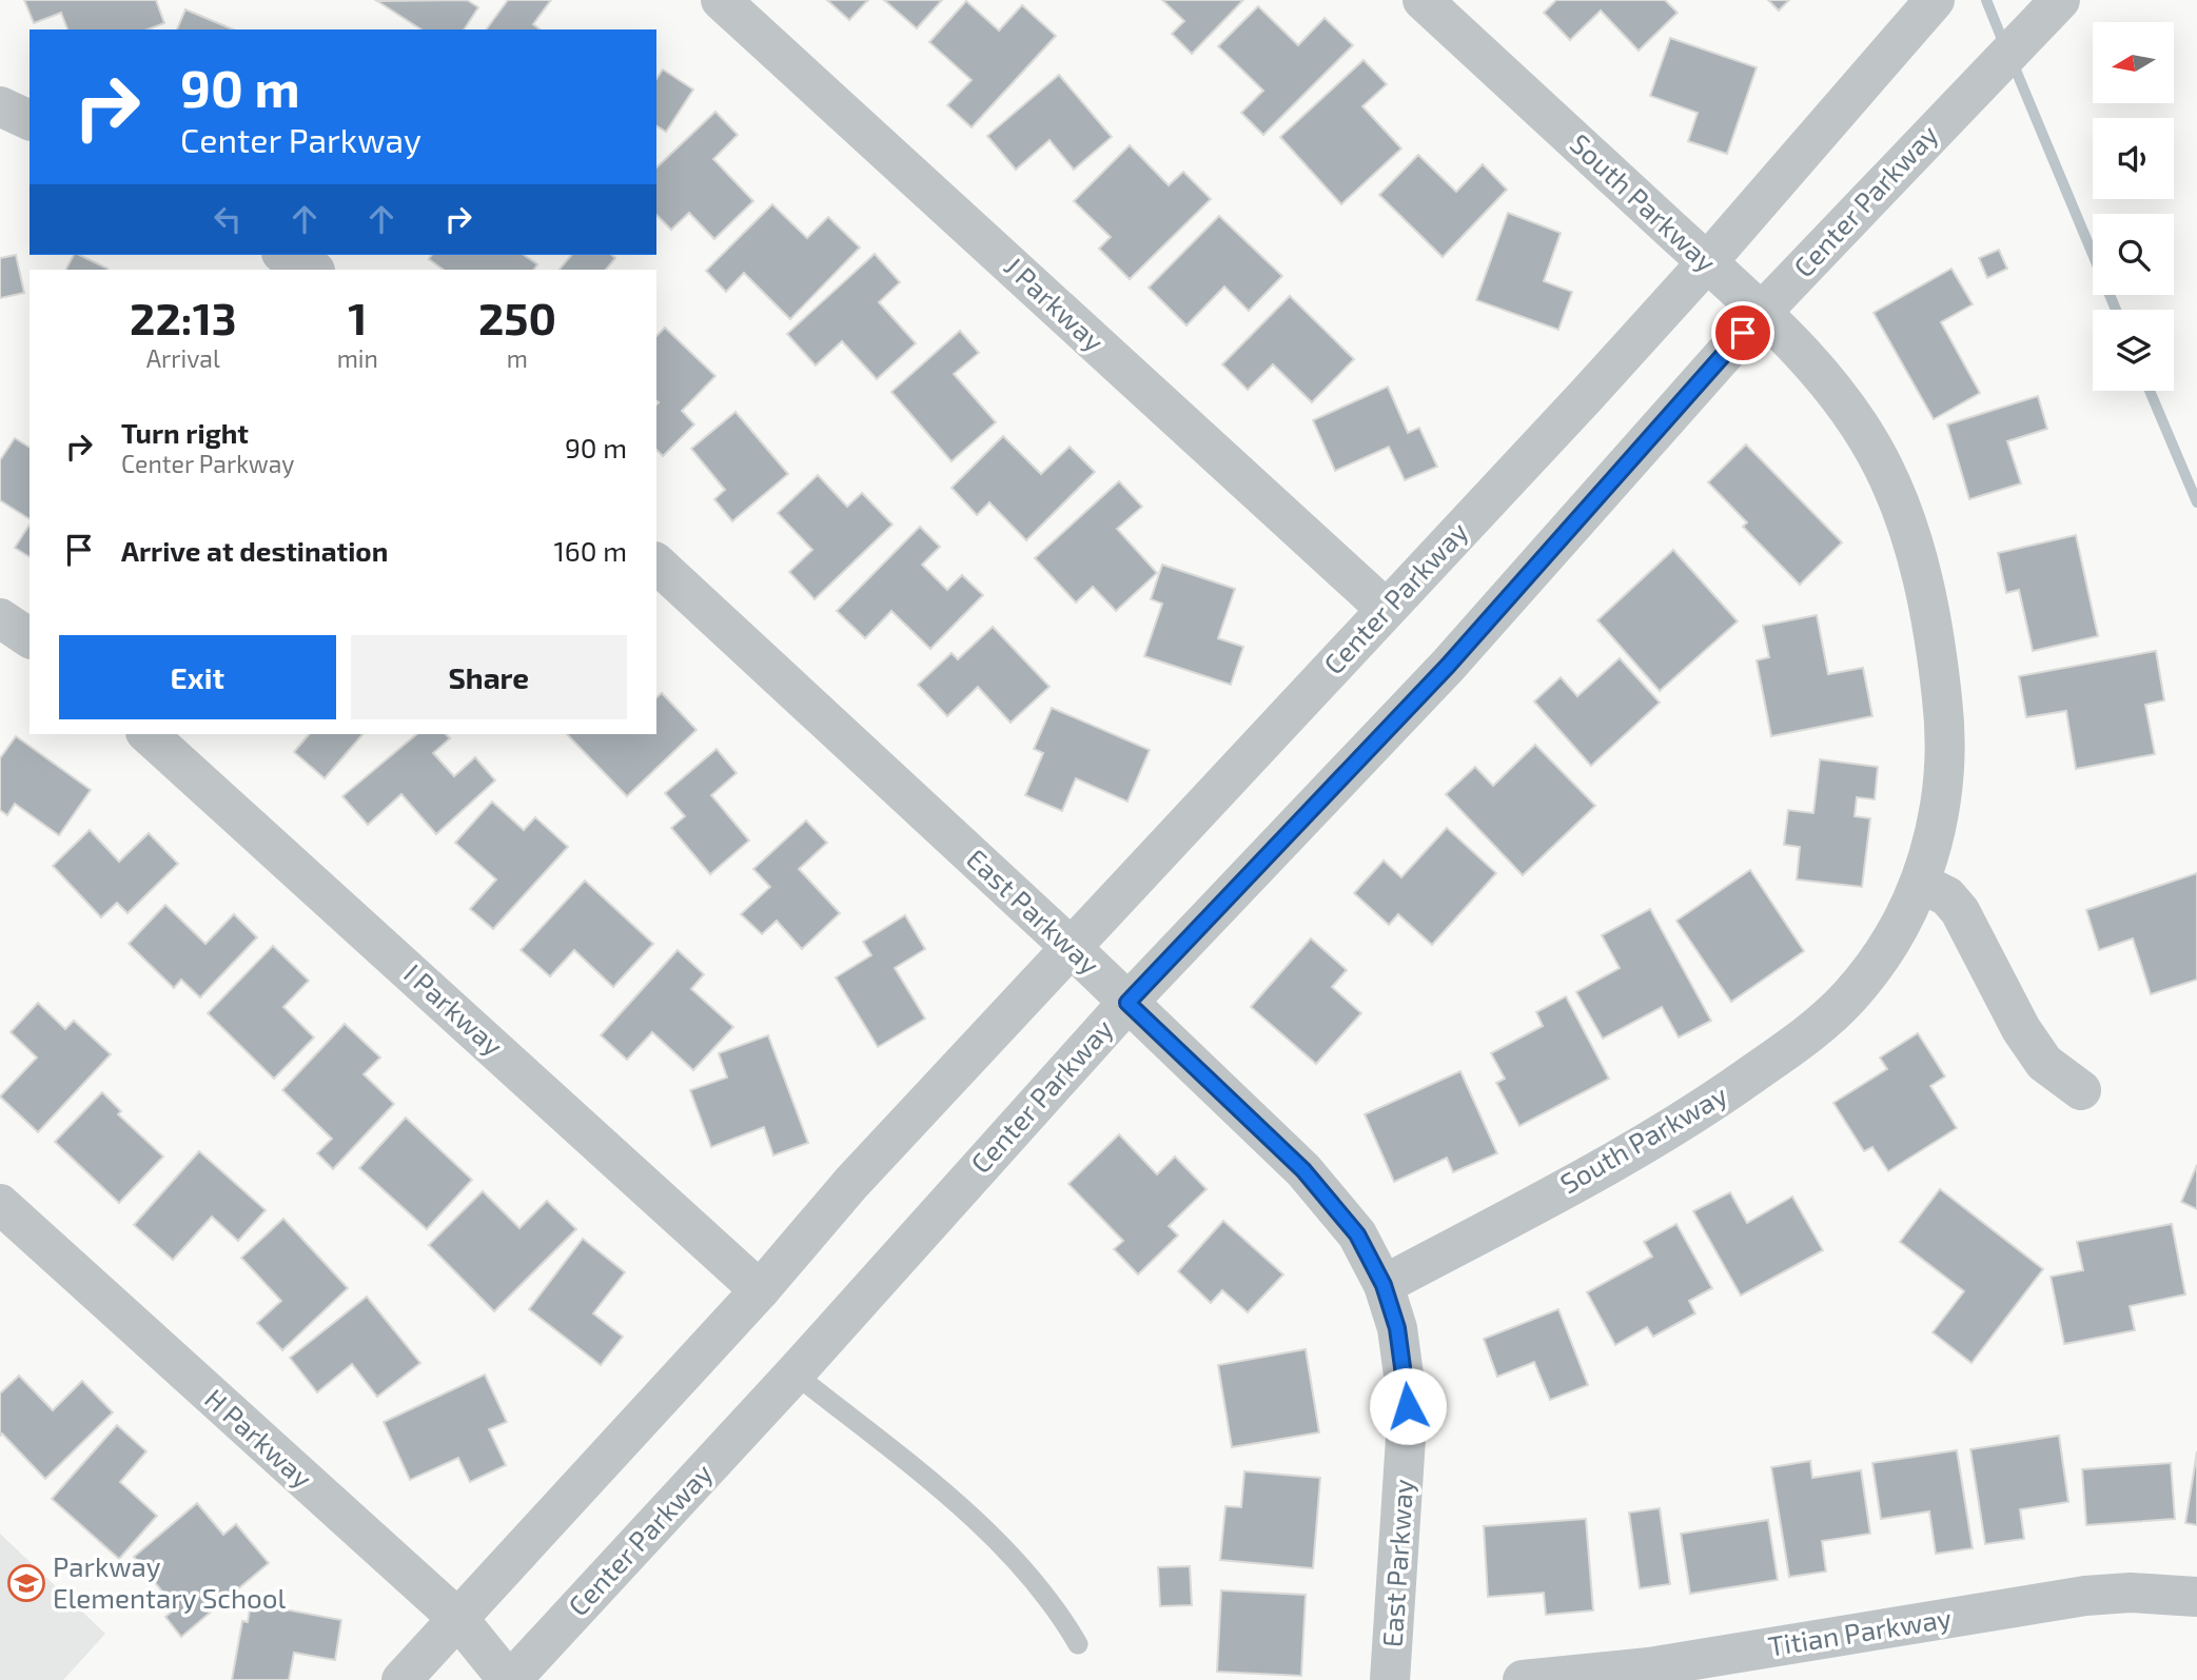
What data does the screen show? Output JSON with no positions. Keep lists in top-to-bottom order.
{
  "streets": {
    "street": [
      "Center Parkway",
      "South Parkway",
      "J Parkway",
      "East Parkway",
      "I Parkway",
      "H Parkway",
      "Titian Parkway"
    ]
  },
  "crossings": [
    ["Center Parkway", "South Parkway"],
    ["Center Parkway", "J Parkway"],
    ["Center Parkway", "East Parkway"],
    ["Center Parkway", "I Parkway"],
    ["Center Parkway", "H Parkway"],
    ["South Parkway", "East Parkway"]
  ],
  "places": {
    "school or university": ["Parkway Elementary School"]
  },
  "north": "left",
  "page": {
    "turn": ["90 m", "Center Parkway"],
    "eta": [
      "22:13",
      "Arrival",
      "1",
      "min",
      "250",
      "m"
    ],
    "list": [
      {
        "name": "Turn right",
        "note": "Center Parkway",
        "value": "90 m"
      },
      {
        "name": "Arrive at destination",
        "value": "160 m"
      }
    ],
    "buttons": ["Exit", "Share"]
  }
}
